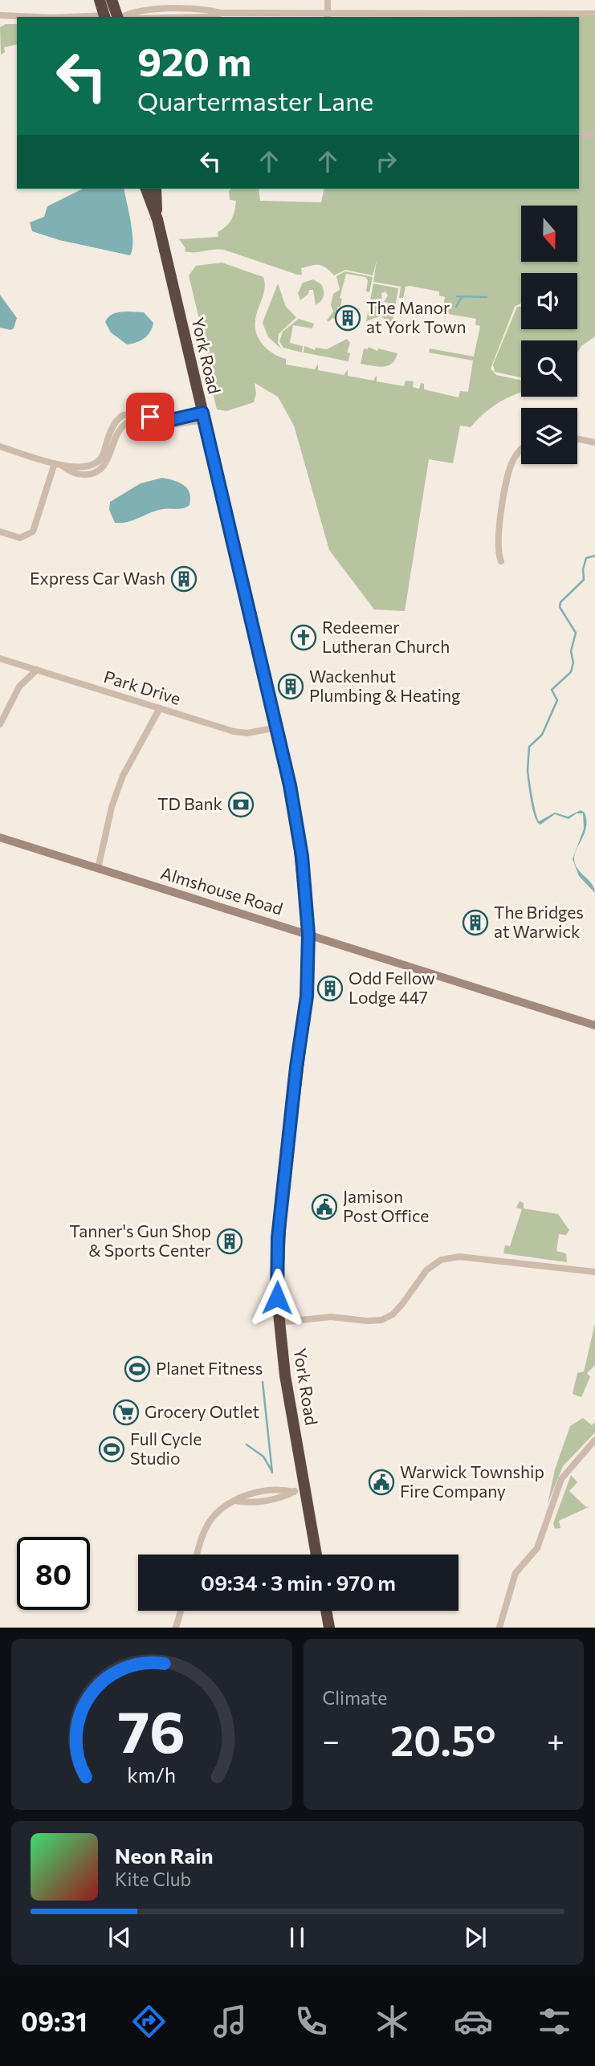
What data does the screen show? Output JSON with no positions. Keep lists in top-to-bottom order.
{
  "streets": {
    "highway": ["York Road"],
    "main road": ["Almshouse Road"],
    "street": ["Park Drive"]
  },
  "crossings": [
    ["York Road", "Park Drive"],
    ["York Road", "Almshouse Road"]
  ],
  "places": {
    "building": [
      "The Manor at York Town",
      "Express Car Wash",
      "Wackenhut Plumbing & Heating",
      "The Bridges at Warwick",
      "Odd Fellow Lodge 447",
      "Tanner's Gun Shop & Sports Center"
    ],
    "church": ["Redeemer Lutheran Church"],
    "bank": ["TD Bank"],
    "public building": ["Jamison Post Office", "Warwick Township Fire Company"],
    "sports": ["Planet Fitness", "Full Cycle Studio"],
    "supermarket": ["Grocery Outlet"]
  },
  "north": "bottom",
  "page": {
    "turn": ["920 m", "Quartermaster Lane"],
    "limit": "80",
    "trip": "09:34 · 3 min · 970 m",
    "tile": "Climate",
    "heat": ["−", "20.5°", "+"],
    "song": ["Neon Rain", "Kite Club"],
    "tabs": "09:31",
    "gauge": ["76", "km/h"]
  }
}
